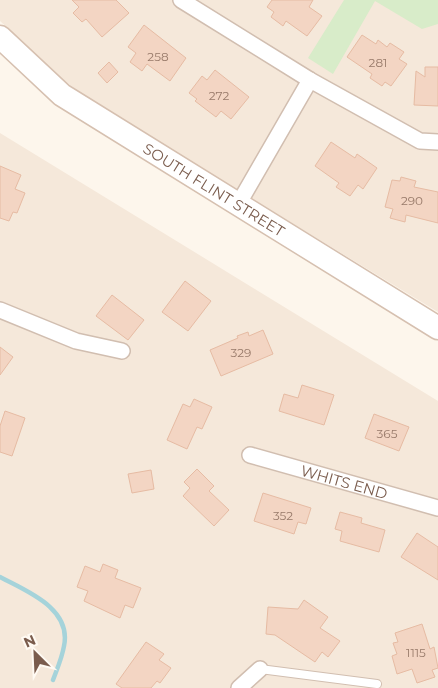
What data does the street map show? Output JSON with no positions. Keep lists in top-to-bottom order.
{
  "streets": {
    "main road": ["SOUTH FLINT STREET"],
    "street": ["WHITS END"]
  },
  "house_numbers": [
    "258",
    "281",
    "272",
    "290",
    "329",
    "365",
    "352",
    "1115"
  ],
  "north": "top left"
}
